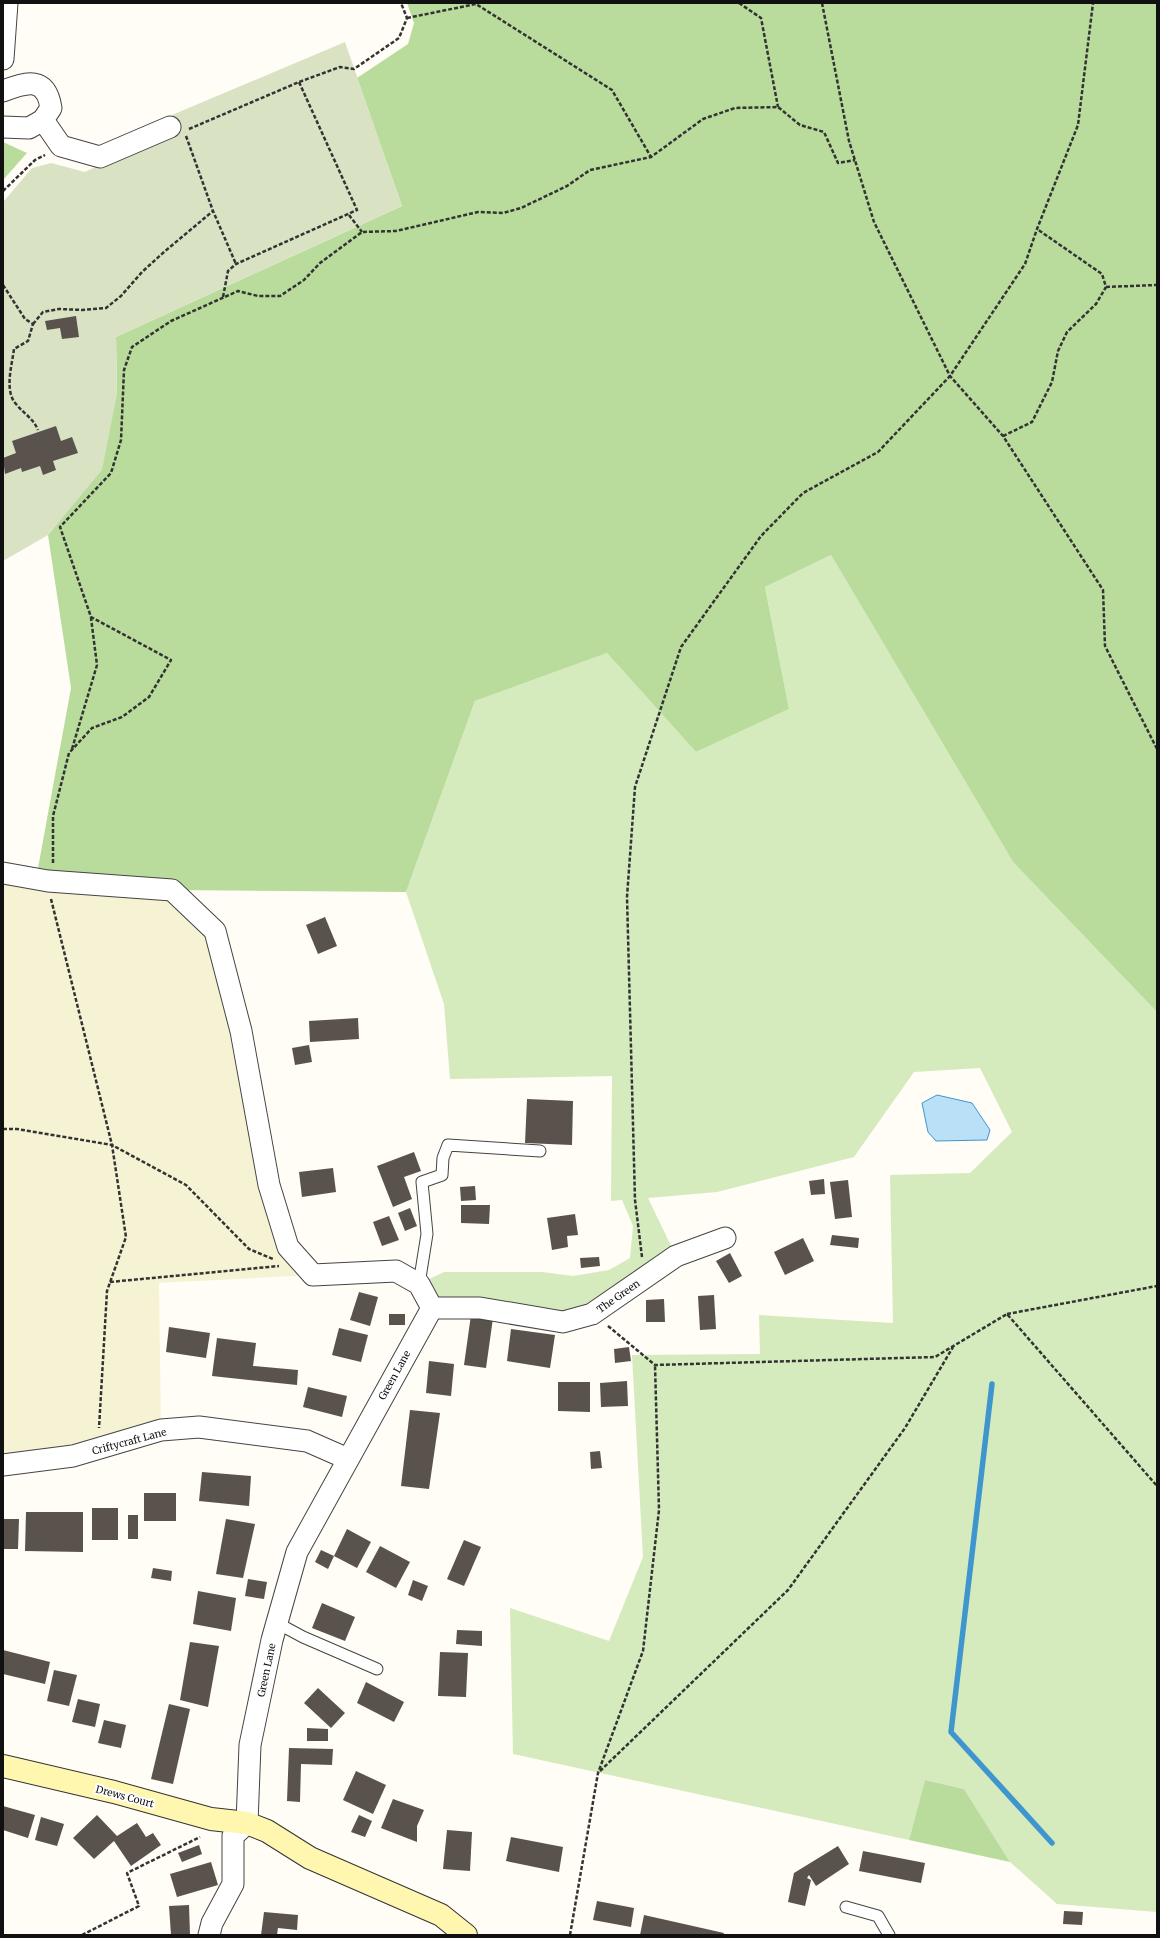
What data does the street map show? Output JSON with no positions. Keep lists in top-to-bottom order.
{
  "streets": {
    "street": [
      "The Green",
      "Green Lane",
      "Criftycraft Lane",
      "Drews Court"
    ]
  },
  "crossings": [
    ["The Green", "Green Lane"],
    ["Green Lane", "Criftycraft Lane"],
    ["Green Lane", "Drews Court"]
  ]
}
